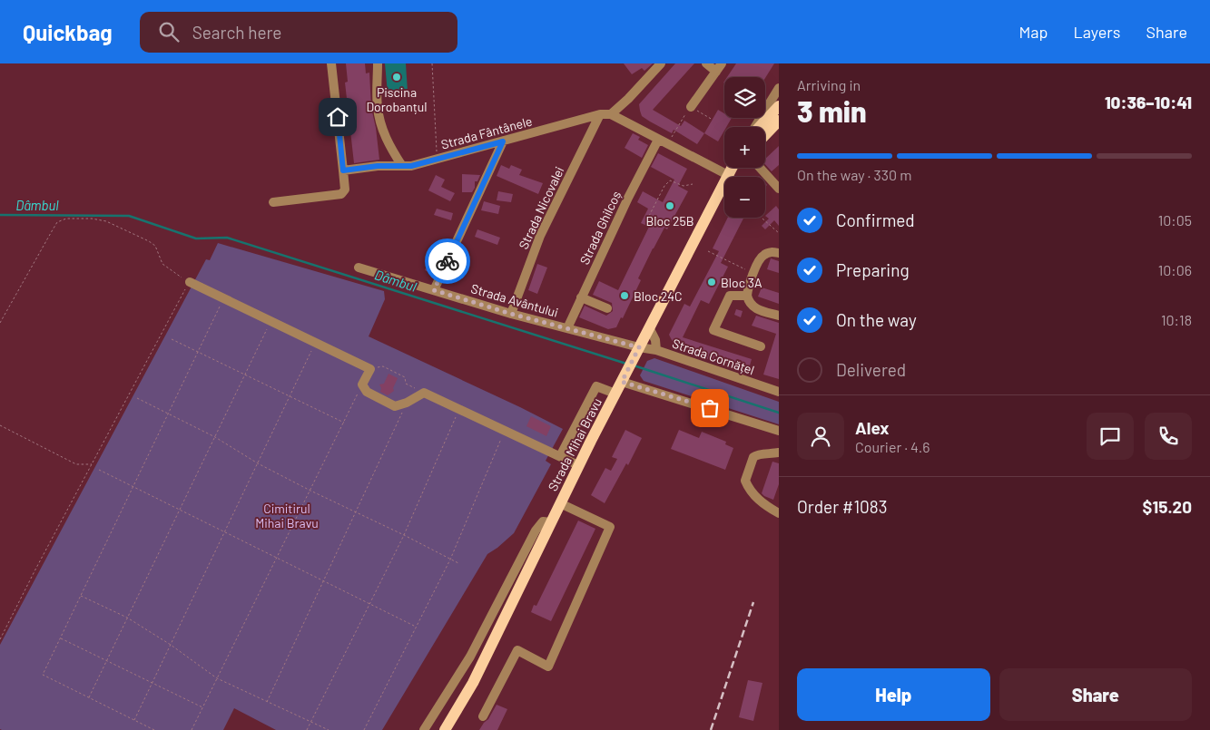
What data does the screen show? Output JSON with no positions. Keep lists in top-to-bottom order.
{
  "streets": {
    "main road": ["Strada Mihai Bravu"],
    "street": [
      "Strada Fântânele",
      "Strada Nicovalei",
      "Strada Ghilcoș",
      "Strada Avântului",
      "Strada Cornățel"
    ]
  },
  "crossings": [
    ["Strada Fântânele", "Strada Nicovalei"],
    ["Strada Fântânele", "Strada Ghilcoș"],
    ["Strada Fântânele", "Strada Mihai Bravu"],
    ["Strada Nicovalei", "Strada Avântului"],
    ["Strada Ghilcoș", "Strada Avântului"],
    ["Strada Avântului", "Strada Cornățel"],
    ["Strada Avântului", "Strada Mihai Bravu"],
    ["Strada Cornățel", "Strada Mihai Bravu"]
  ],
  "water": ["Dâmbul"],
  "parks": ["Cimitirul Mihai Bravu"],
  "places": [
    "Piscina Dorobanțul",
    "Bloc 25B",
    "Bloc 3A",
    "Bloc 24C"
  ],
  "page": {
    "header": "Quickbag",
    "search": "Search here",
    "nav": ["Map", "Layers", "Share"],
    "heading": ["3 min", "Arriving in", "10:36–10:41"],
    "panel": [
      "Alex",
      "Courier · 4.6",
      "Order #1083",
      "$15.20"
    ],
    "map_buttons": ["+", "−"],
    "bar": "On the way · 330 m",
    "list": [
      ["Confirmed", "10:05"],
      ["Preparing", "10:06"],
      ["On the way", "10:18"],
      "Delivered"
    ],
    "buttons": ["Help", "Share"]
  }
}
